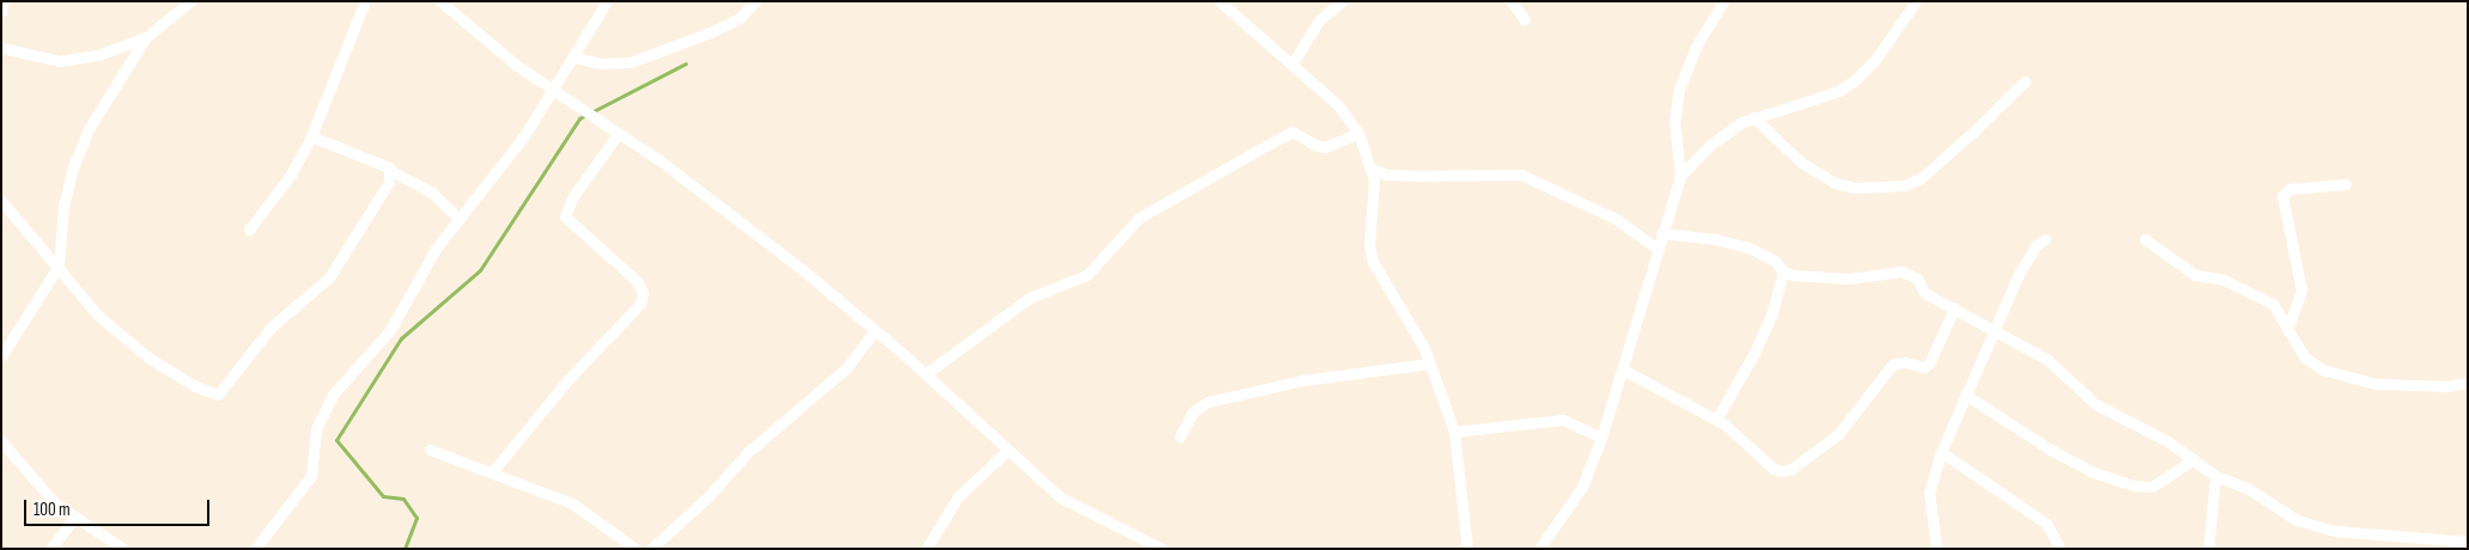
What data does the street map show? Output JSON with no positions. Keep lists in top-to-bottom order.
{
  "scale_bar": "100 m"
}
